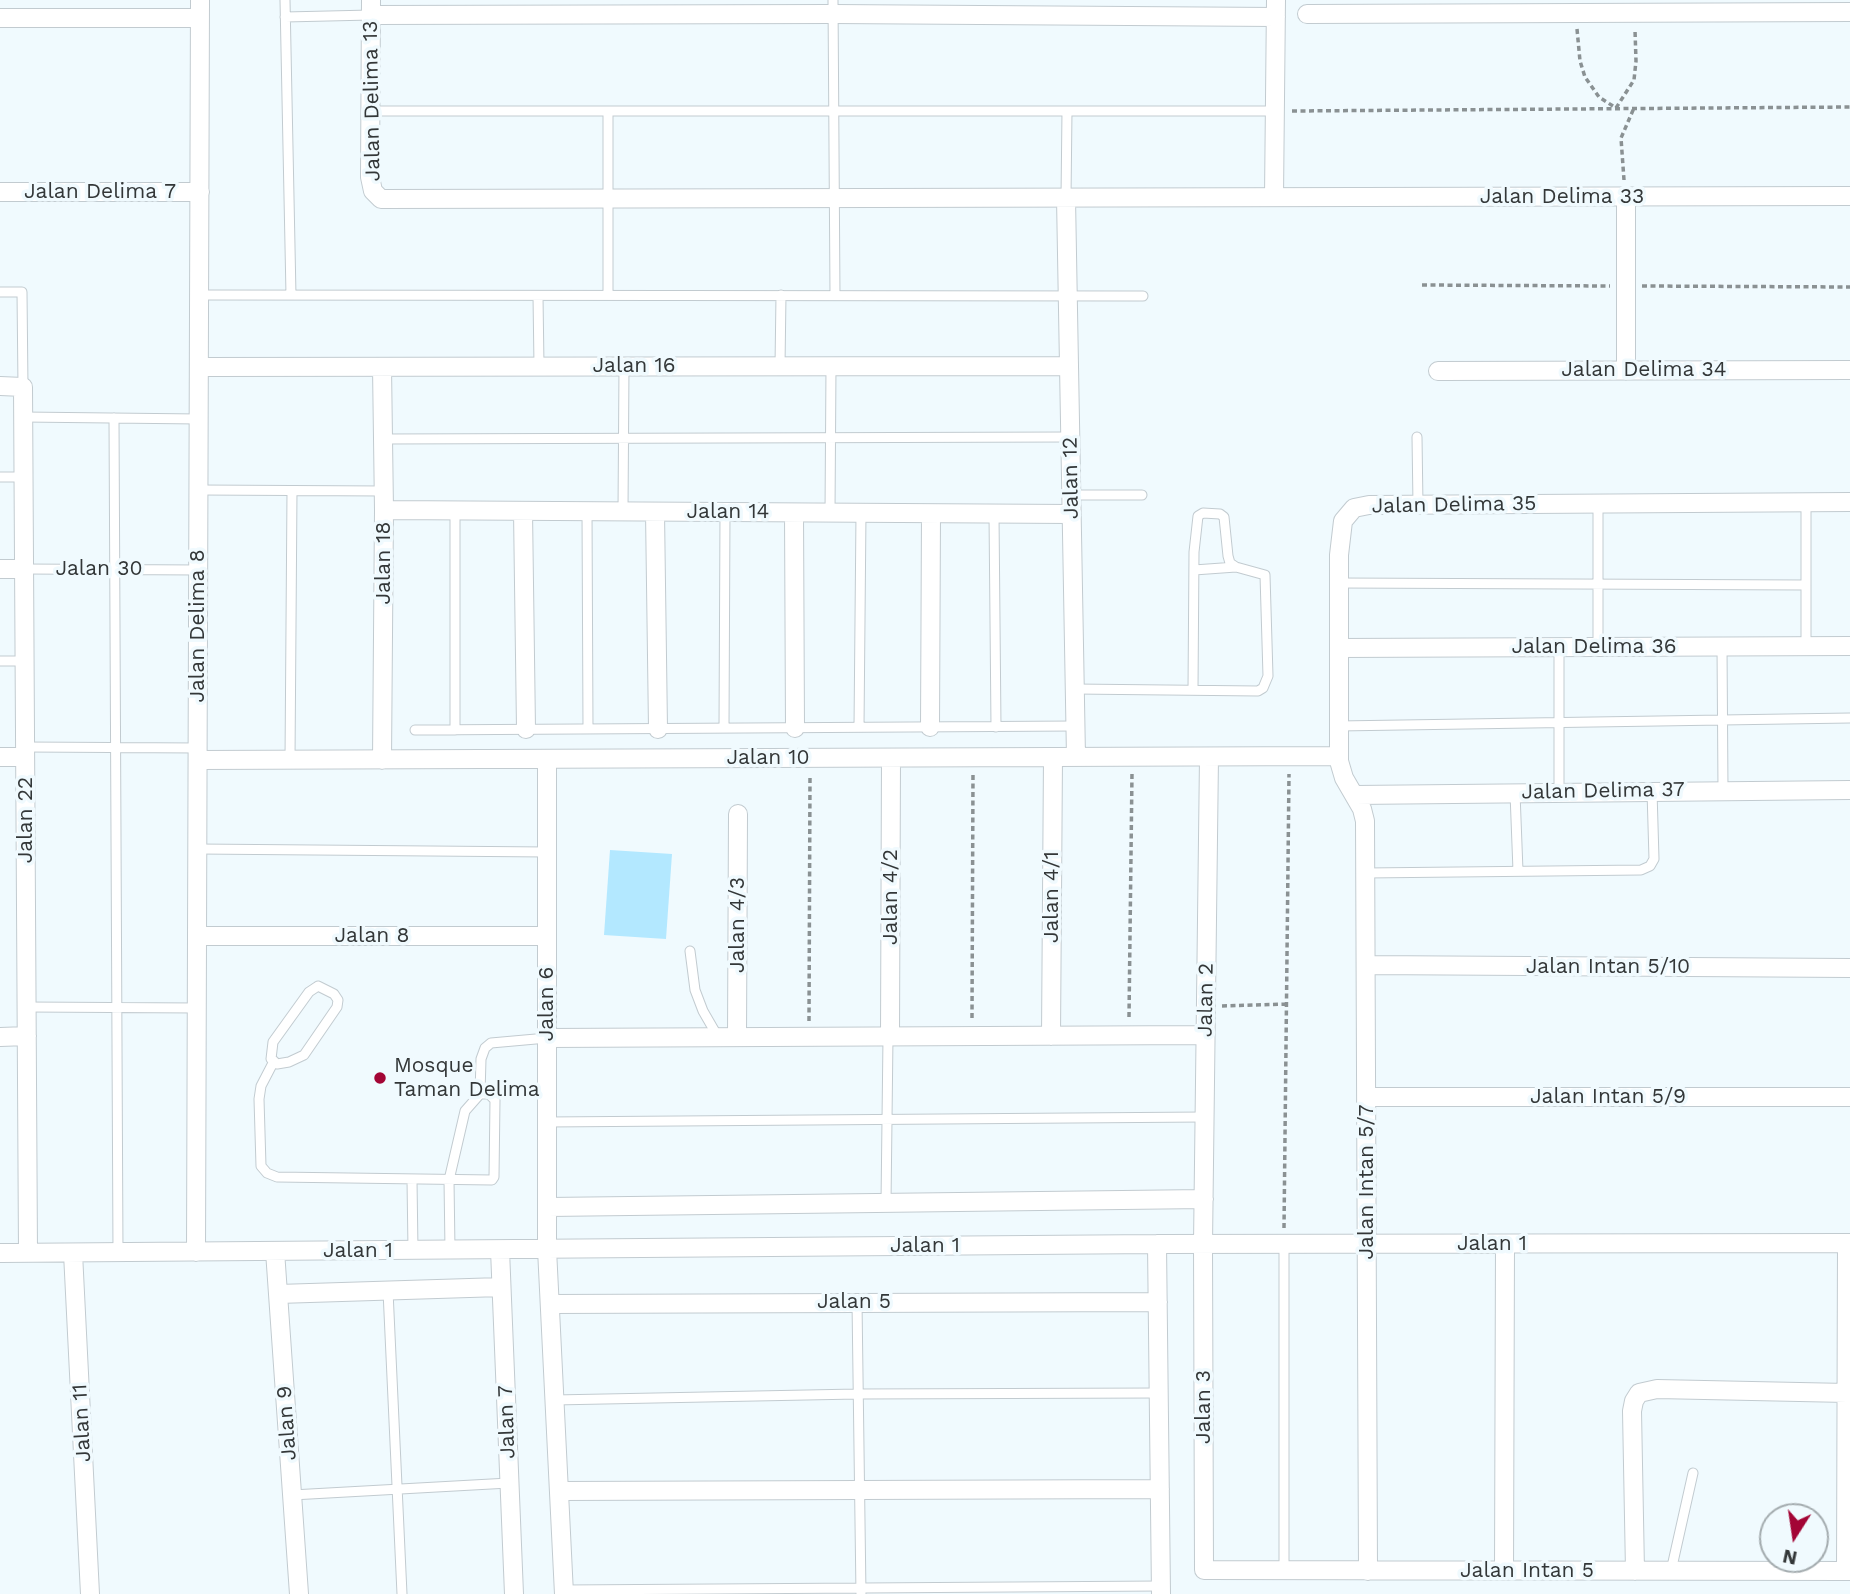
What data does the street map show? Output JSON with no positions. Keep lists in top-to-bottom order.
{
  "streets": {
    "street": [
      "Jalan Delima 13",
      "Jalan Delima 7",
      "Jalan Delima 33",
      "Jalan 16",
      "Jalan Delima 34",
      "Jalan 12",
      "Jalan Delima 35",
      "Jalan 14",
      "Jalan 18",
      "Jalan 30",
      "Jalan Delima 8",
      "Jalan Delima 36",
      "Jalan 10",
      "Jalan Delima 37",
      "Jalan 22",
      "Jalan 4/2",
      "Jalan 4/1",
      "Jalan 4/3",
      "Jalan 8",
      "Jalan Intan 5/10",
      "Jalan 2",
      "Jalan 6",
      "Jalan Intan 5/9",
      "Jalan Intan 5/7",
      "Jalan 1",
      "Jalan 5",
      "Jalan 3",
      "Jalan 7",
      "Jalan 11",
      "Jalan 9",
      "Jalan Intan 5"
    ]
  },
  "crossings": [
    ["Jalan Delima 13", "Jalan Delima 33"],
    ["Jalan Delima 7", "Jalan Delima 8"],
    ["Jalan Delima 33", "Jalan 12"],
    ["Jalan 16", "Jalan 12"],
    ["Jalan 16", "Jalan 18"],
    ["Jalan 16", "Jalan Delima 8"],
    ["Jalan 12", "Jalan 14"],
    ["Jalan 12", "Jalan 10"],
    ["Jalan Delima 35", "Jalan Delima 36"],
    ["Jalan Delima 35", "Jalan 10"],
    ["Jalan Delima 35", "Jalan Delima 37"],
    ["Jalan Delima 35", "Jalan Intan 5/7"],
    ["Jalan 14", "Jalan 18"],
    ["Jalan 18", "Jalan 10"],
    ["Jalan 30", "Jalan Delima 8"],
    ["Jalan 30", "Jalan 22"],
    ["Jalan Delima 8", "Jalan 10"],
    ["Jalan Delima 8", "Jalan 8"],
    ["Jalan Delima 8", "Jalan 1"],
    ["Jalan 10", "Jalan 4/2"],
    ["Jalan 10", "Jalan 4/1"],
    ["Jalan 10", "Jalan 2"],
    ["Jalan 10", "Jalan 6"],
    ["Jalan Delima 37", "Jalan Intan 5/7"],
    ["Jalan 22", "Jalan 1"],
    ["Jalan 8", "Jalan 6"],
    ["Jalan Intan 5/10", "Jalan Intan 5/7"],
    ["Jalan 2", "Jalan 1"],
    ["Jalan 2", "Jalan 3"],
    ["Jalan 6", "Jalan 1"],
    ["Jalan 6", "Jalan 5"],
    ["Jalan Intan 5/9", "Jalan Intan 5/7"],
    ["Jalan Intan 5/7", "Jalan 1"],
    ["Jalan Intan 5/7", "Jalan Intan 5"],
    ["Jalan 1", "Jalan 3"],
    ["Jalan 1", "Jalan 7"],
    ["Jalan 1", "Jalan 11"],
    ["Jalan 1", "Jalan 9"],
    ["Jalan 3", "Jalan Intan 5"]
  ],
  "places": ["Mosque Taman Delima"],
  "north": "bottom"
}
